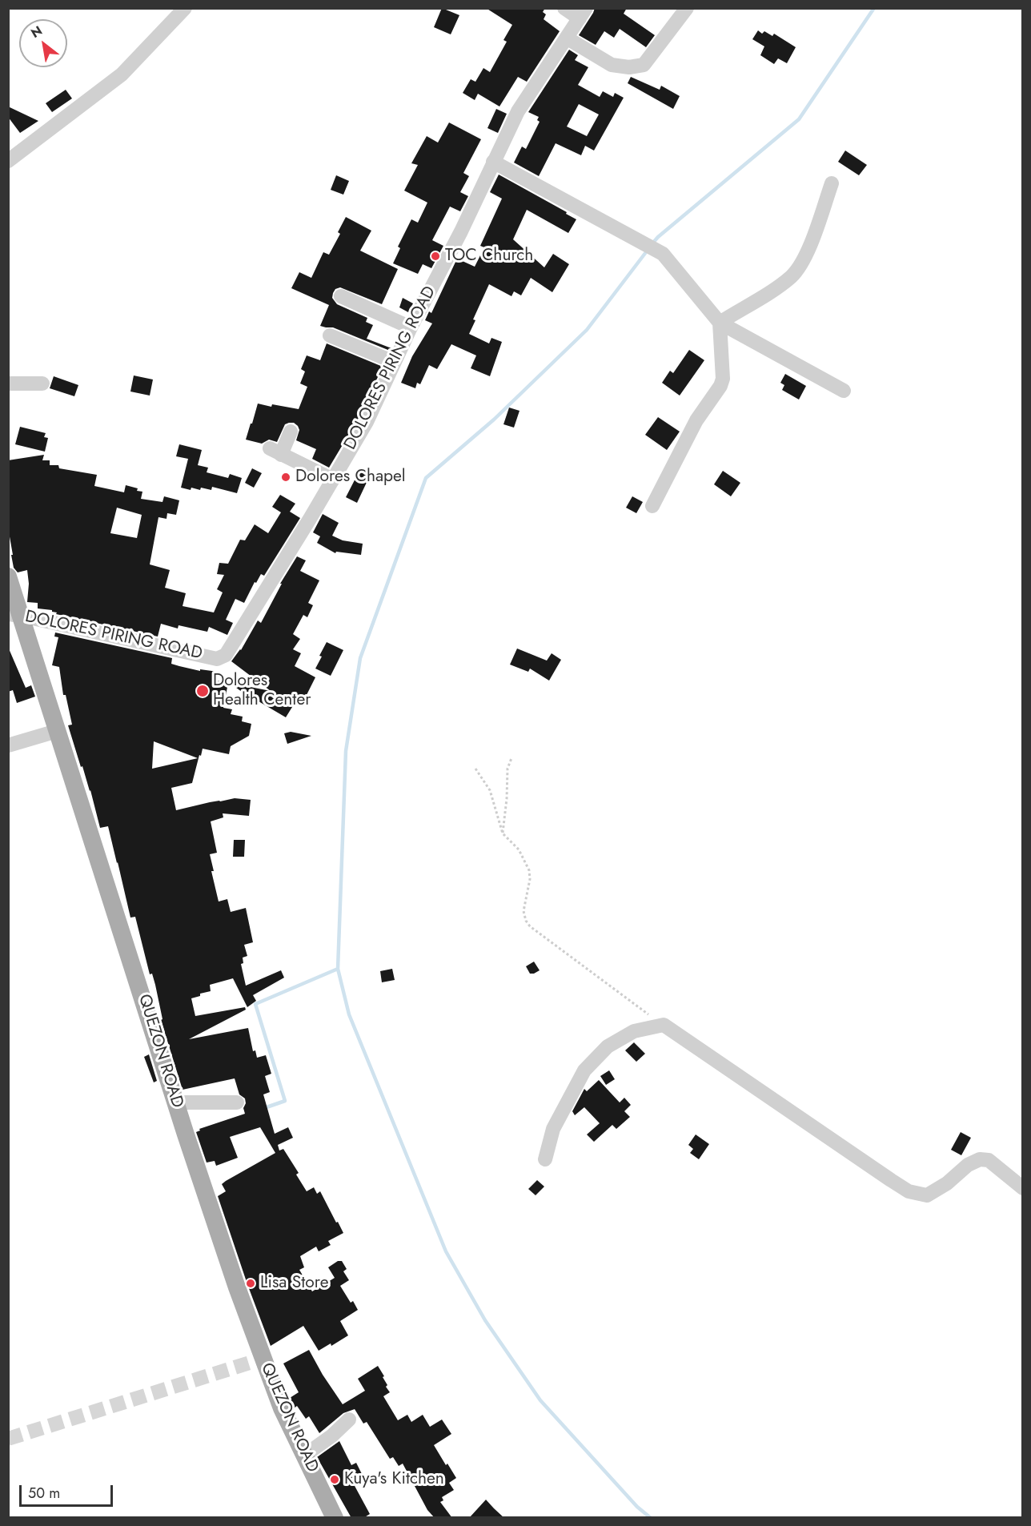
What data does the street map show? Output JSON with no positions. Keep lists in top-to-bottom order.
{
  "streets": {
    "main road": ["QUEZON ROAD"],
    "street": ["DOLORES PIRING ROAD"]
  },
  "crossings": [
    ["DOLORES PIRING ROAD", "QUEZON ROAD"]
  ],
  "places": [
    "TOC Church",
    "Dolores Chapel",
    "Dolores Health Center",
    "Lisa Store",
    "Kuya's Kitchen"
  ],
  "scale_bar": "50 m",
  "north": "top left"
}
